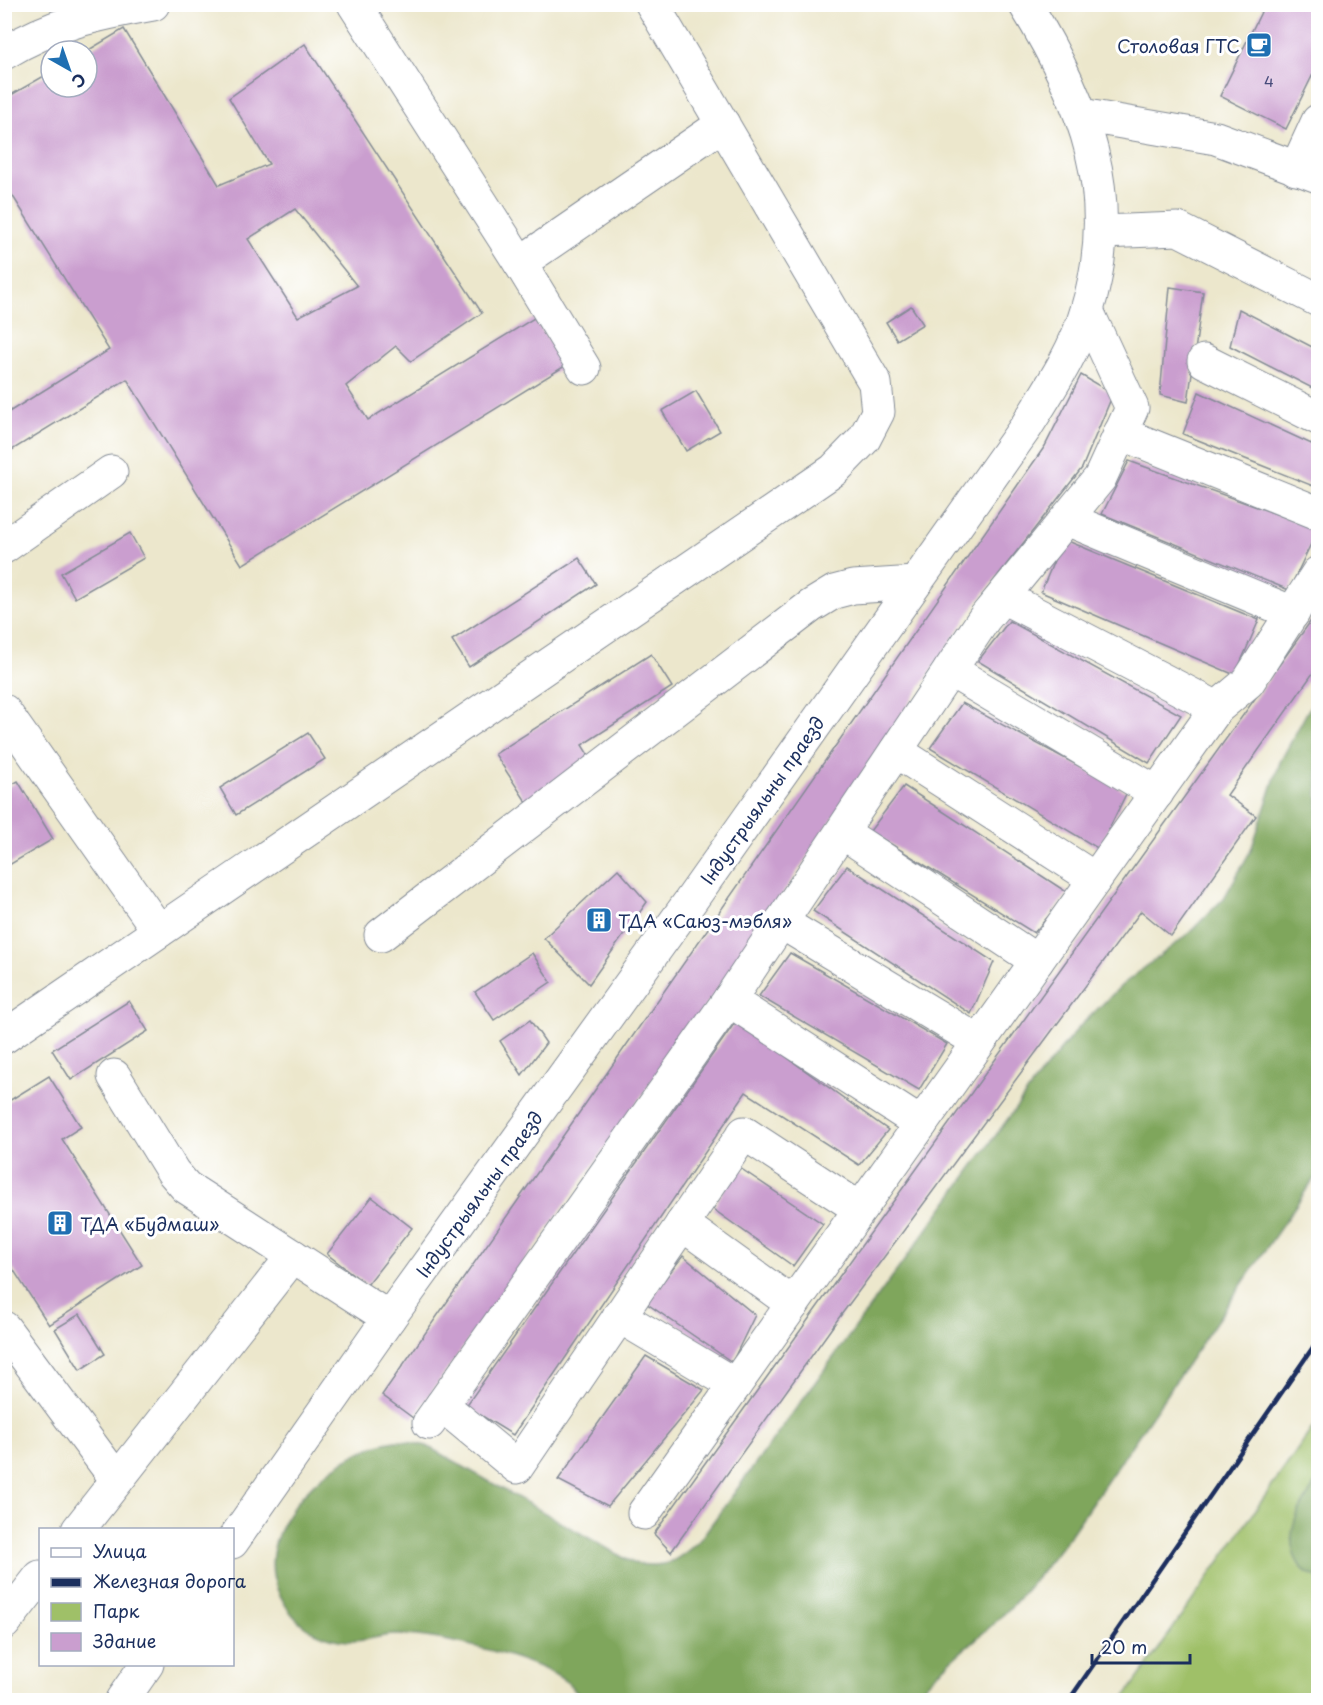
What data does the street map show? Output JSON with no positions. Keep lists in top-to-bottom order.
{
  "streets": {
    "street": ["Індустрыяльны праезд"]
  },
  "places": {
    "cafe": ["Столовая ГТС"],
    "building": ["ТДА «Саюз-мэбля»", "ТДА «Будмаш»"]
  },
  "house_numbers": ["4"],
  "legend": [
    "Улица",
    "Железная дорога",
    "Парк",
    "Здание"
  ],
  "scale_bar": "20 m",
  "north": "bottom right"
}
